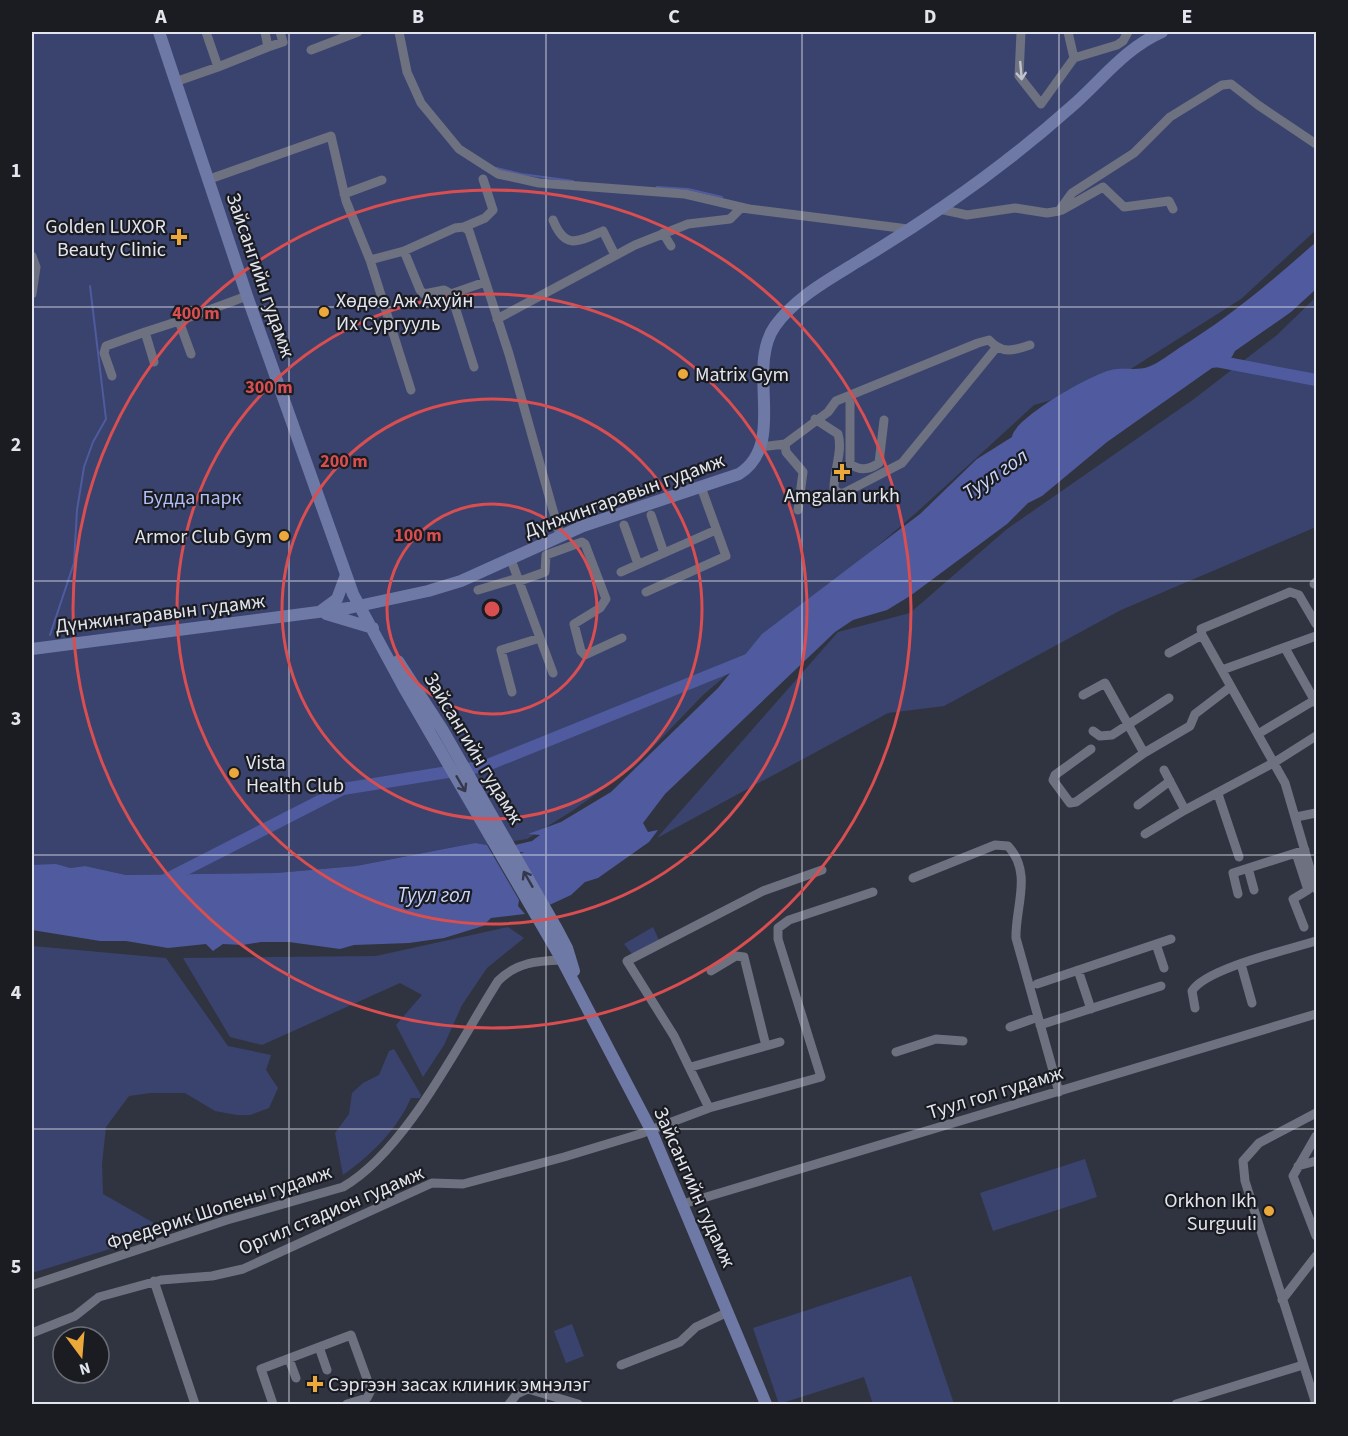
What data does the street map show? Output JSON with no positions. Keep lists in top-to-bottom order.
{
  "streets": {
    "main road": ["Зайсангийн гудамж", "Дүнжингаравын гудамж"],
    "street": ["Туул гол гудамж", "Фредерик Шопены гудамж", "Оргил стадион гудамж"]
  },
  "crossings": [
    ["Зайсангийн гудамж", "Дүнжингаравын гудамж"],
    ["Зайсангийн гудамж", "Туул гол гудамж"],
    ["Зайсангийн гудамж", "Фредерик Шопены гудамж"],
    ["Зайсангийн гудамж", "Оргил стадион гудамж"]
  ],
  "water": ["Туул гол"],
  "parks": ["Будда парк"],
  "places": {
    "health": ["Golden LUXOR Beauty Clinic", "Amgalan urkh", "Сэргээн засах клиник эмнэлэг"],
    "other": [
      "Хөдөө Аж Ахуйн Их Сургууль",
      "Matrix Gym",
      "Armor Club Gym",
      "Vista Health Club",
      "Orkhon Ikh Surguuli"
    ]
  },
  "north": "bottom",
  "grid": {
    "columns": [
      "A",
      "B",
      "C",
      "D",
      "E"
    ],
    "rows": [
      "1",
      "2",
      "3",
      "4",
      "5"
    ]
  },
  "rings": [
    "400 m",
    "300 m",
    "200 m",
    "100 m"
  ]
}
